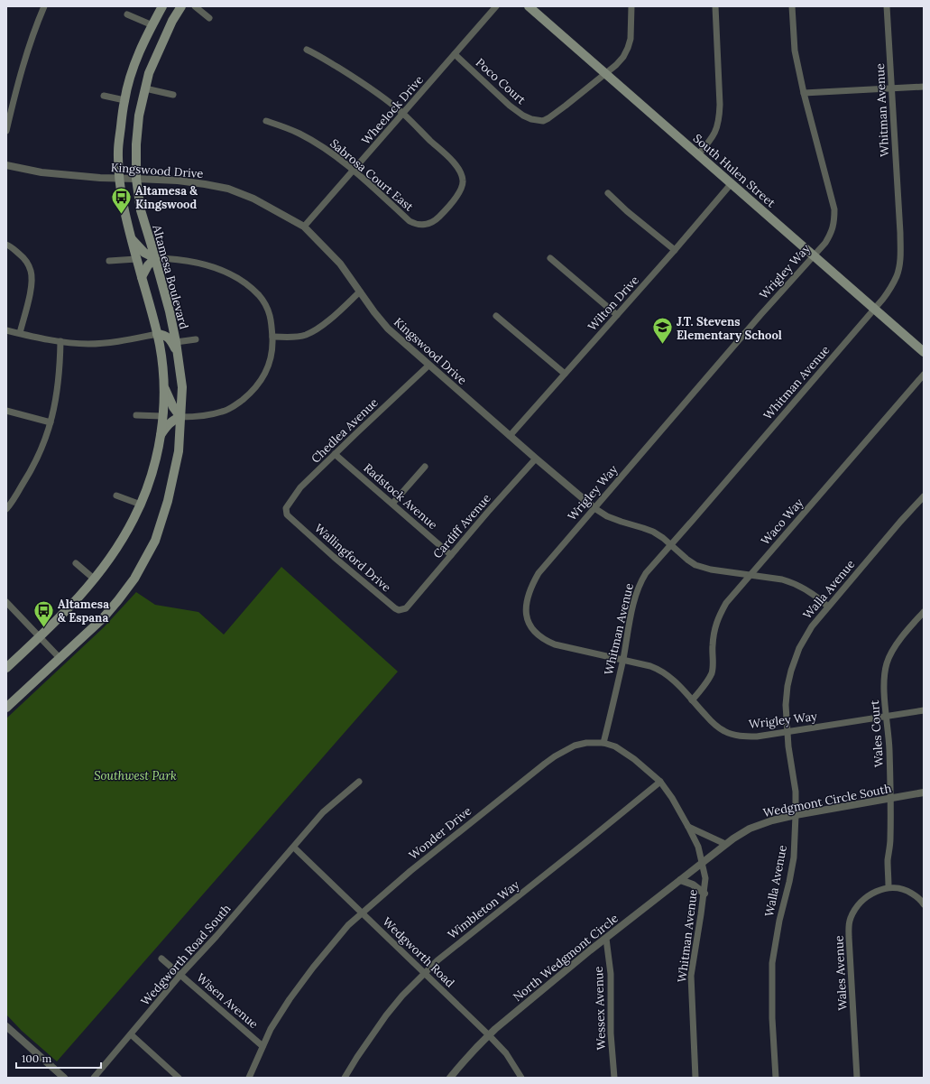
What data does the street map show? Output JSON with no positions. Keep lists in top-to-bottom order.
{
  "streets": {
    "main road": ["South Hulen Street", "Altamesa Boulevard"],
    "street": [
      "Poco Court",
      "Wheelock Drive",
      "Whitman Avenue",
      "Kingswood Drive",
      "Sabrosa Court East",
      "Wrigley Way",
      "Wilton Drive",
      "Chedlea Avenue",
      "Radstock Avenue",
      "Waco Way",
      "Cardiff Avenue",
      "Wallingford Drive",
      "Walla Avenue",
      "Wales Court",
      "Wedgmont Circle South",
      "Wonder Drive",
      "Wimbleton Way",
      "Wedgworth Road",
      "Wedgworth Road South",
      "North Wedgmont Circle",
      "Wales Avenue",
      "Wisen Avenue",
      "Wessex Avenue"
    ]
  },
  "crossings": [
    ["Poco Court", "Wheelock Drive"],
    ["Poco Court", "South Hulen Street"],
    ["Wheelock Drive", "Kingswood Drive"],
    ["Wheelock Drive", "Sabrosa Court East"],
    ["Whitman Avenue", "Kingswood Drive"],
    ["Whitman Avenue", "South Hulen Street"],
    ["Whitman Avenue", "Wrigley Way"],
    ["Whitman Avenue", "Wedgmont Circle South"],
    ["Whitman Avenue", "Wonder Drive"],
    ["Whitman Avenue", "North Wedgmont Circle"],
    ["Kingswood Drive", "Wrigley Way"],
    ["Kingswood Drive", "Altamesa Boulevard"],
    ["Kingswood Drive", "Wilton Drive"],
    ["Kingswood Drive", "Chedlea Avenue"],
    ["Kingswood Drive", "Waco Way"],
    ["Kingswood Drive", "Cardiff Avenue"],
    ["Kingswood Drive", "Walla Avenue"],
    ["South Hulen Street", "Wrigley Way"],
    ["South Hulen Street", "Wilton Drive"],
    ["Wrigley Way", "Waco Way"],
    ["Wrigley Way", "Walla Avenue"],
    ["Wrigley Way", "Wales Court"],
    ["Chedlea Avenue", "Radstock Avenue"],
    ["Chedlea Avenue", "Wallingford Drive"],
    ["Radstock Avenue", "Cardiff Avenue"],
    ["Cardiff Avenue", "Wallingford Drive"],
    ["Walla Avenue", "Wedgmont Circle South"],
    ["Wales Court", "Wedgmont Circle South"],
    ["Wales Court", "Wales Avenue"],
    ["Wedgmont Circle South", "Wonder Drive"],
    ["Wedgmont Circle South", "North Wedgmont Circle"],
    ["Wonder Drive", "Wimbleton Way"],
    ["Wonder Drive", "Wedgworth Road"],
    ["Wonder Drive", "North Wedgmont Circle"],
    ["Wonder Drive", "Wisen Avenue"],
    ["Wimbleton Way", "Wedgworth Road"],
    ["Wedgworth Road", "Wedgworth Road South"],
    ["Wedgworth Road", "North Wedgmont Circle"],
    ["Wedgworth Road South", "Wisen Avenue"],
    ["North Wedgmont Circle", "Wessex Avenue"]
  ],
  "parks": ["Southwest Park"],
  "places": {
    "bus stop": ["Altamesa & Kingswood", "Altamesa & Espana"],
    "school or university": ["J.T. Stevens Elementary School"]
  },
  "scale_bar": "100 m"
}
